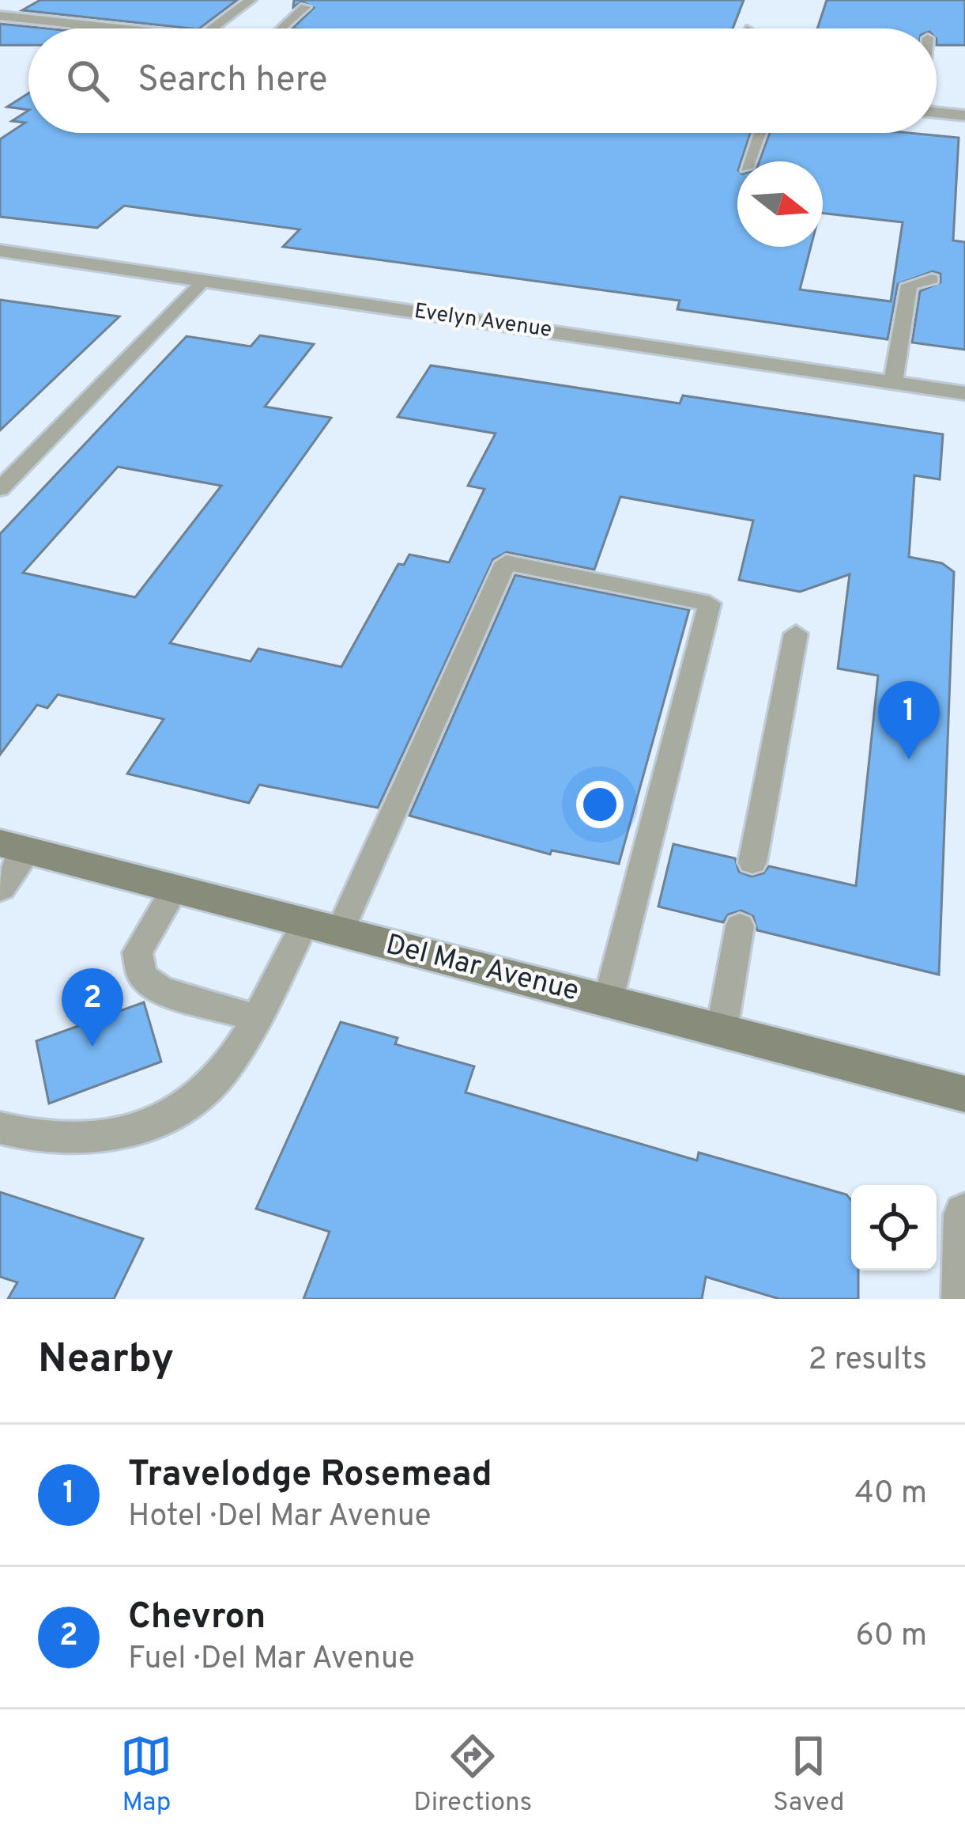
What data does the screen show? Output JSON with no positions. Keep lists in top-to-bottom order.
{
  "streets": {
    "main road": ["Del Mar Avenue"],
    "street": ["Evelyn Avenue"]
  },
  "north": "right",
  "page": {
    "search": "Search here",
    "pins": ["1", "2"],
    "heading": ["Nearby", "2 results"],
    "list": [
      {
        "mark": "1",
        "name": "Travelodge Rosemead",
        "note": "Hotel · Del Mar Avenue",
        "value": "40 m"
      },
      {
        "mark": "2",
        "name": "Chevron",
        "note": "Fuel · Del Mar Avenue",
        "value": "60 m"
      }
    ],
    "nav": ["Map", "Directions", "Saved"]
  }
}
